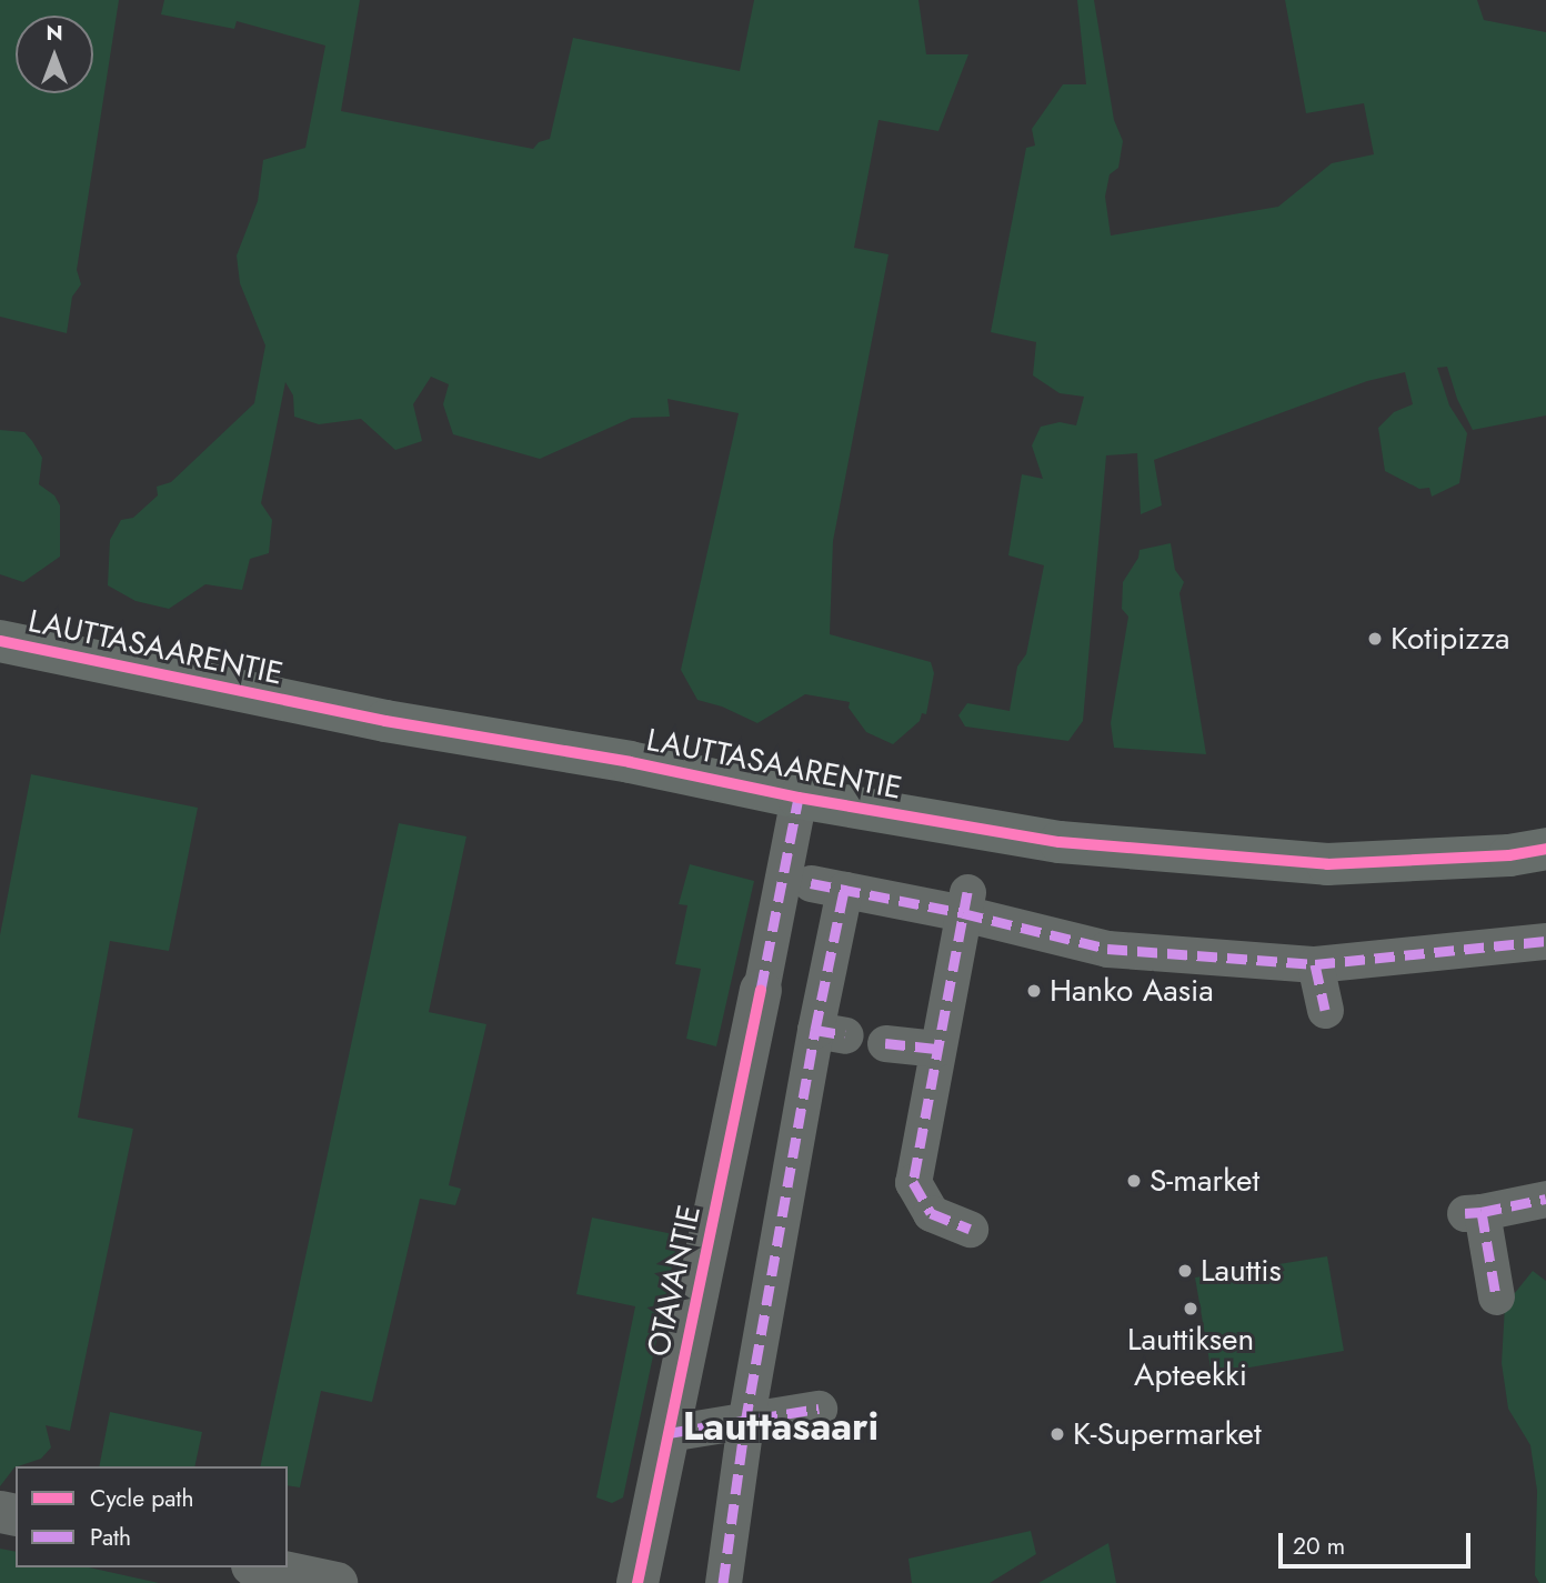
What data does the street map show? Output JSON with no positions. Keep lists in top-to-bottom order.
{
  "streets": {
    "main road": ["LAUTTASAARENTIE"],
    "street": ["OTAVANTIE"]
  },
  "crossings": [
    ["LAUTTASAARENTIE", "OTAVANTIE"]
  ],
  "districts": ["Lauttasaari"],
  "places": [
    "Kotipizza",
    "Hanko Aasia",
    "S-market",
    "Lauttis",
    "Lauttiksen Apteekki",
    "K-Supermarket"
  ],
  "legend": ["Cycle path", "Path"],
  "scale_bar": "20 m",
  "north": "top"
}
